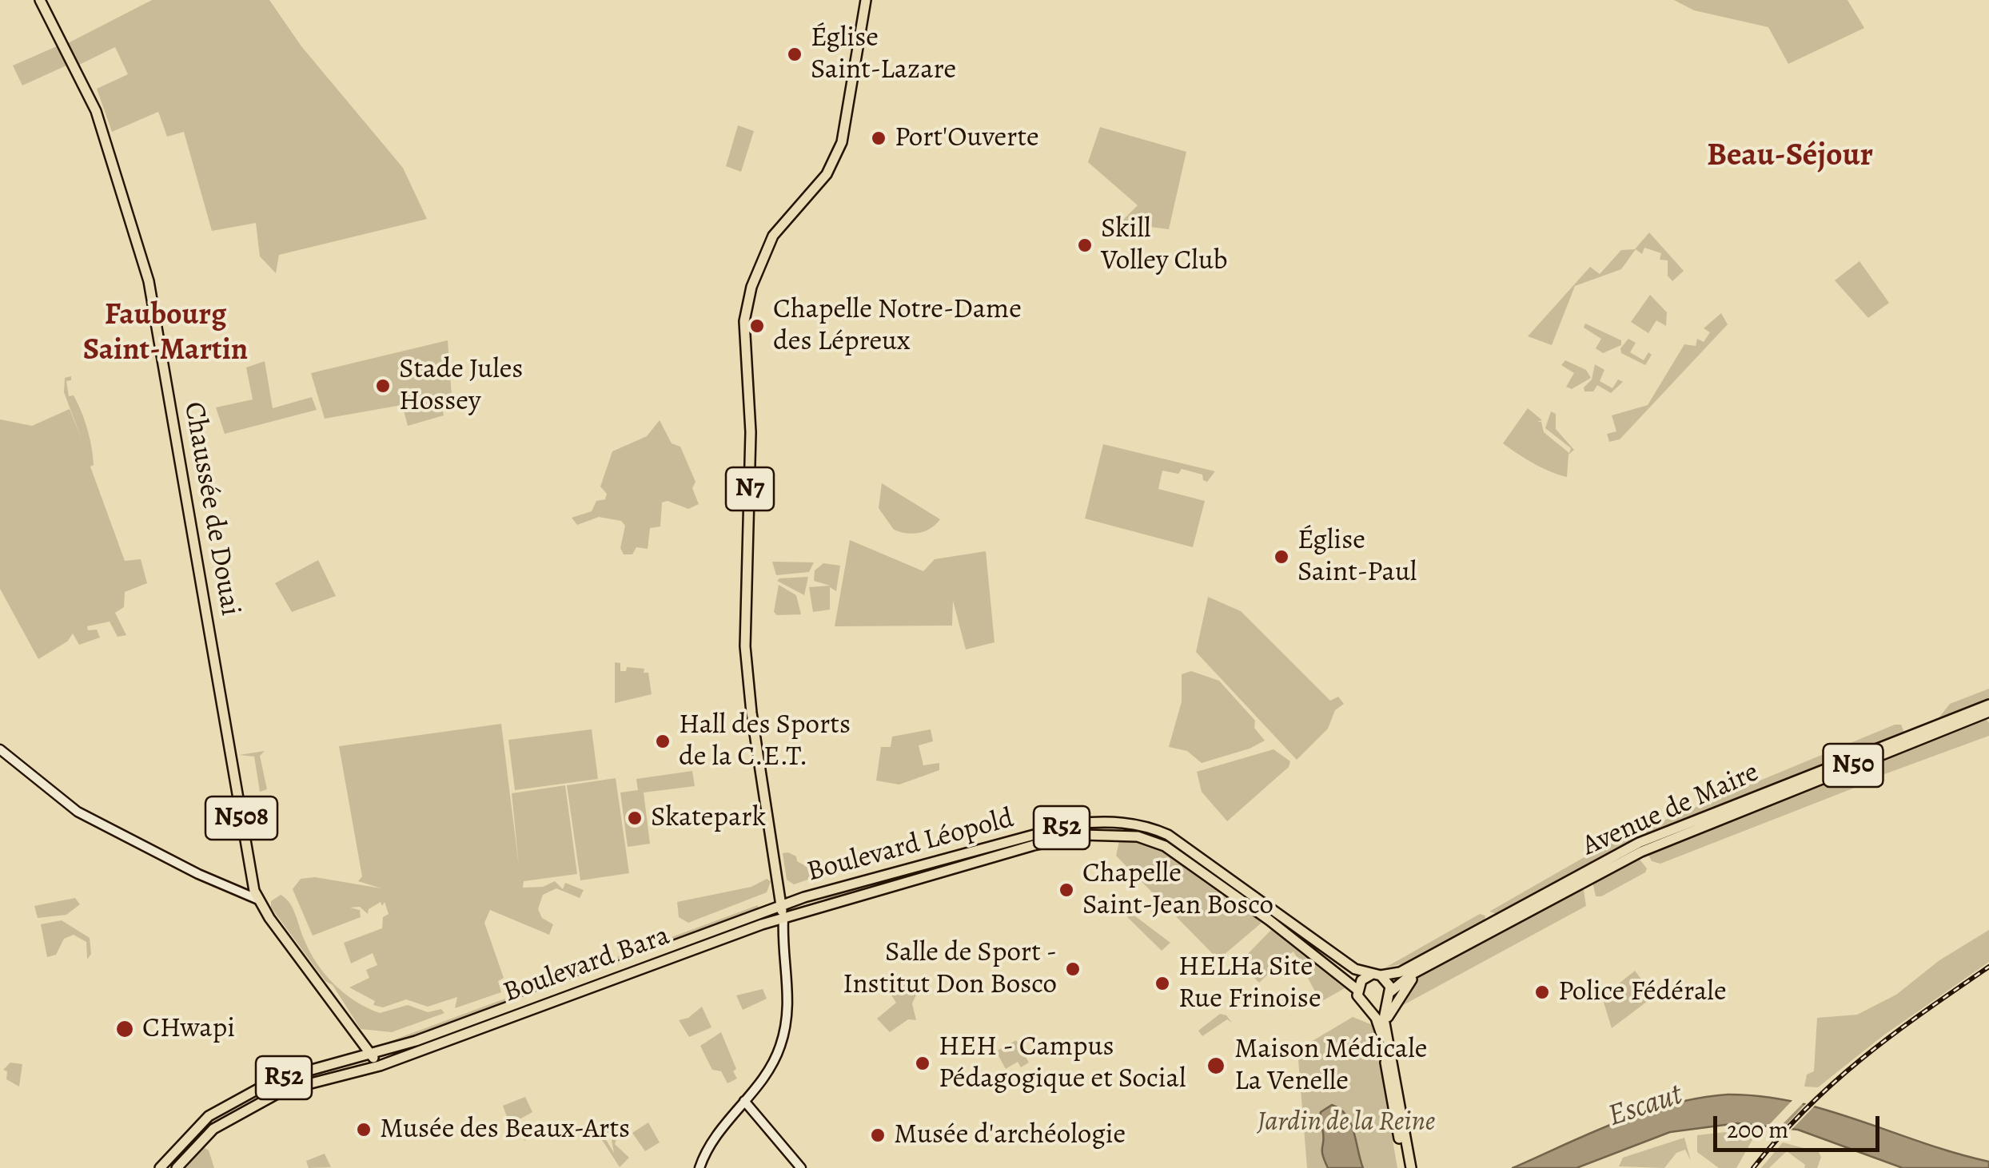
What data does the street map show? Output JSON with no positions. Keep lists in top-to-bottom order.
{
  "streets": {
    "main road": [
      "N7",
      "Chaussée de Douai",
      "N50",
      "Avenue de Maire",
      "N508",
      "R52",
      "Boulevard Léopold",
      "Boulevard Bara"
    ]
  },
  "crossings": [
    ["N7", "Boulevard Léopold"],
    ["N7", "Boulevard Bara"],
    ["Chaussée de Douai", "N508"],
    ["Avenue de Maire", "R52"],
    ["Avenue de Maire", "Boulevard Léopold"],
    ["N508", "R52"],
    ["N508", "Boulevard Bara"],
    ["R52", "Boulevard Léopold"],
    ["R52", "Boulevard Bara"],
    ["Boulevard Léopold", "Boulevard Bara"]
  ],
  "districts": ["Beau-Séjour", "Faubourg Saint-Martin"],
  "water": ["Escaut"],
  "parks": ["Jardin de la Reine"],
  "places": [
    "Église Saint-Lazare",
    "Port'Ouverte",
    "Skill Volley Club",
    "Chapelle Notre-Dame des Lépreux",
    "Stade Jules Hossey",
    "Église Saint-Paul",
    "Hall des Sports de la C.E.T.",
    "Skatepark",
    "Chapelle Saint-Jean Bosco",
    "Salle de Sport - Institut Don Bosco",
    "HELHa Site Rue Frinoise",
    "Police Fédérale",
    "CHwapi",
    "HEH - Campus Pédagogique et Social",
    "Maison Médicale La Venelle",
    "Musée des Beaux-Arts",
    "Musée d'archéologie"
  ],
  "scale_bar": "200 m"
}
